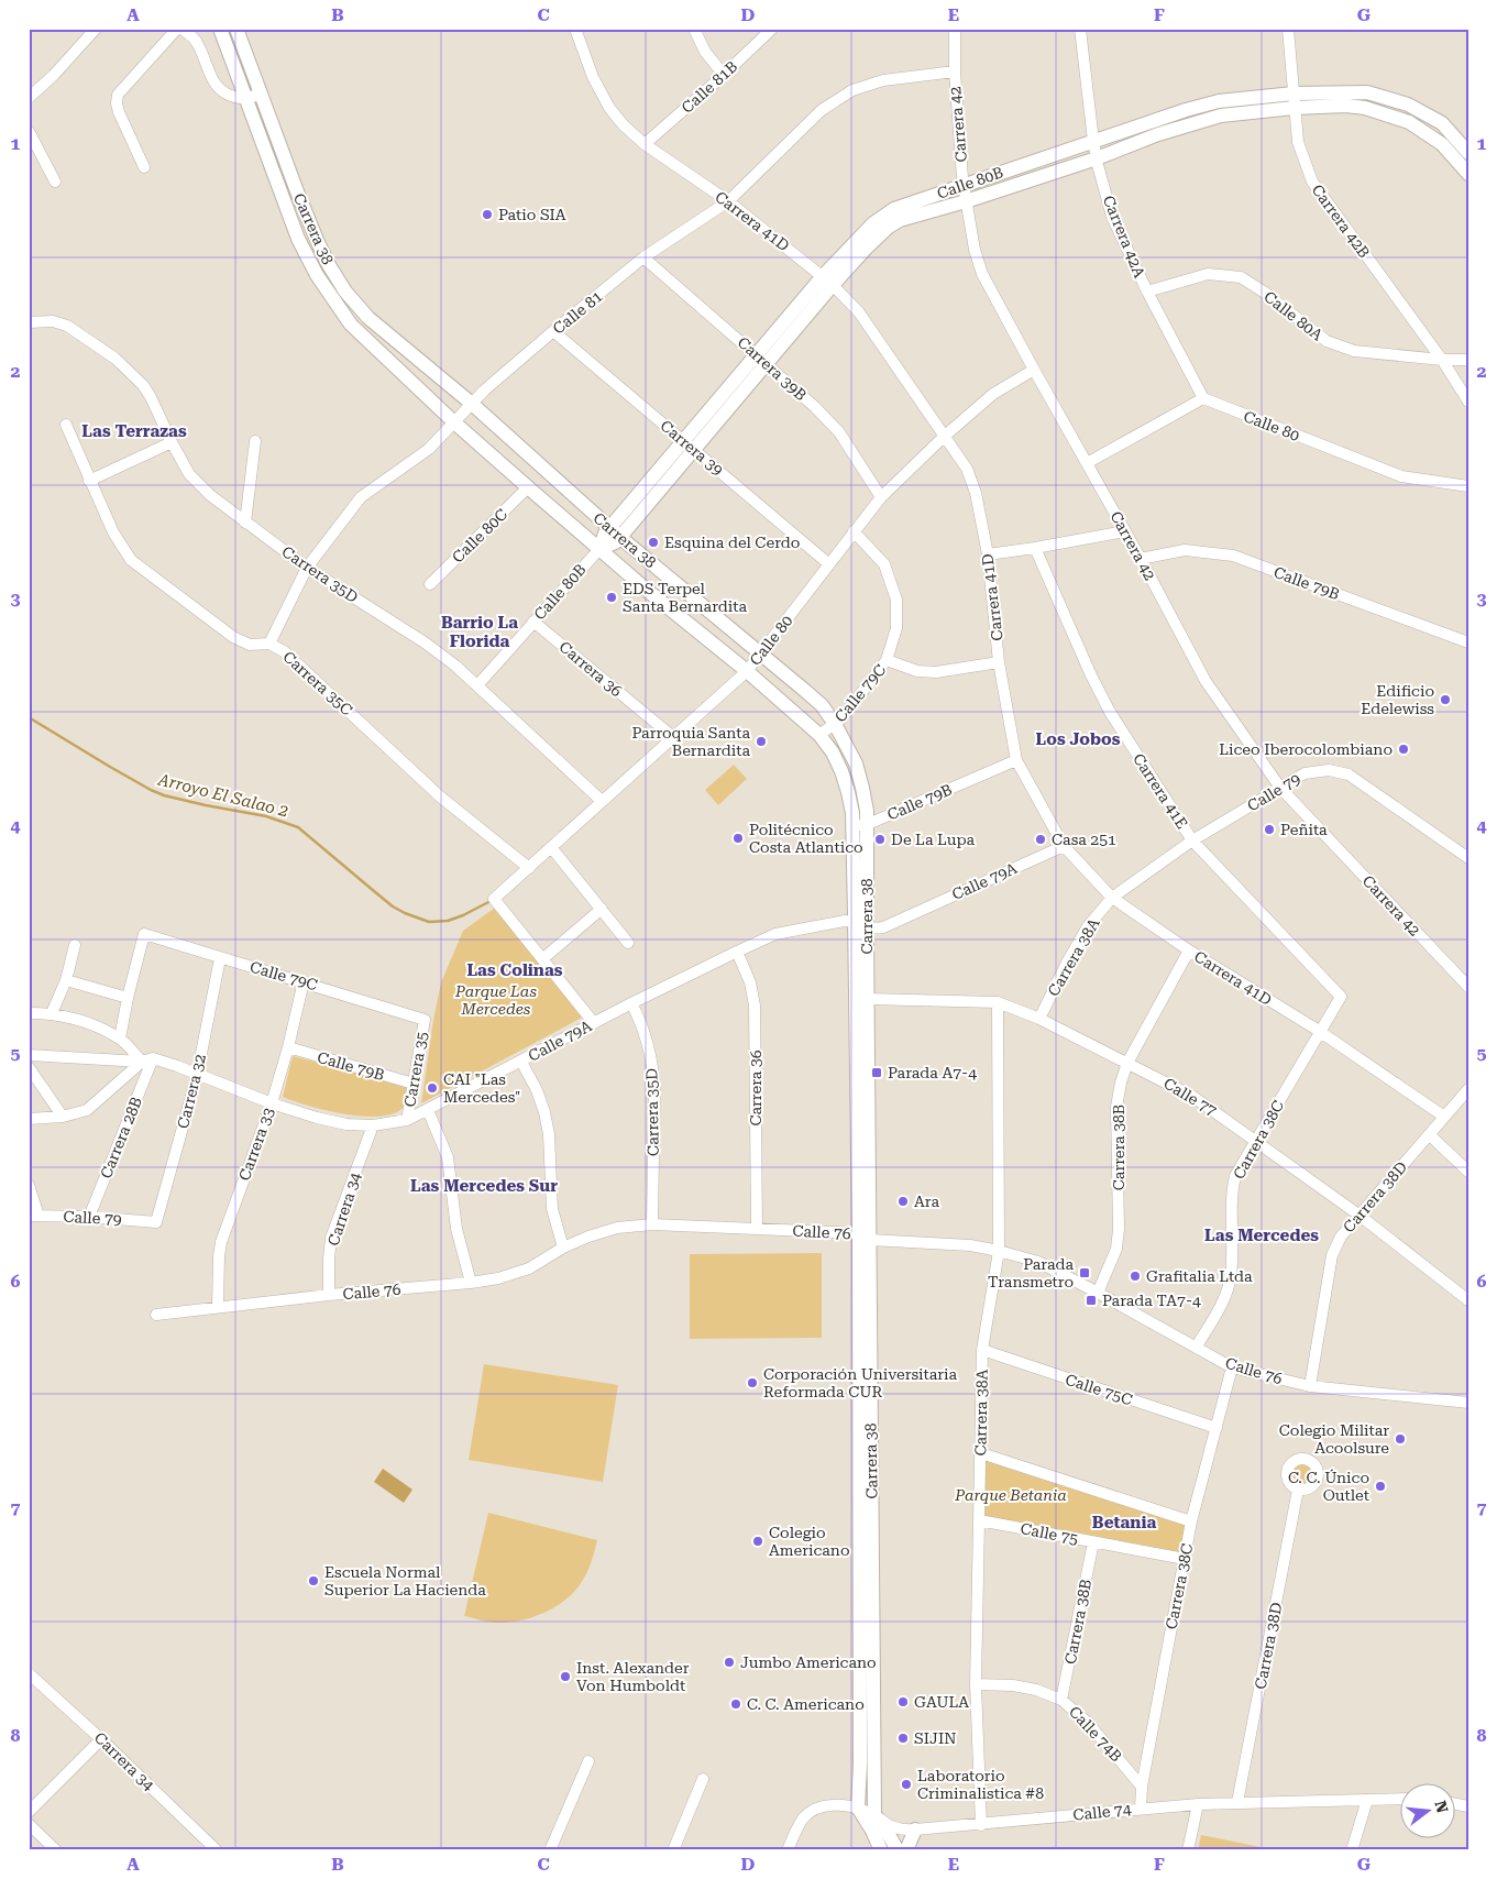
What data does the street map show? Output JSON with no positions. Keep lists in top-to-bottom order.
{
  "streets": {
    "main road": ["Calle 80B", "Carrera 38"],
    "street": [
      "Calle 81B",
      "Carrera 42",
      "Carrera 41D",
      "Carrera 42B",
      "Carrera 42A",
      "Calle 81",
      "Calle 80A",
      "Carrera 39B",
      "Calle 80",
      "Carrera 39",
      "Calle 80C",
      "Carrera 35D",
      "Calle 79B",
      "Carrera 36",
      "Carrera 35C",
      "Calle 79C",
      "Carrera 41E",
      "Calle 79",
      "Calle 79A",
      "Carrera 38A",
      "Carrera 35",
      "Carrera 32",
      "Calle 77",
      "Carrera 28B",
      "Carrera 38C",
      "Carrera 33",
      "Carrera 38B",
      "Carrera 38D",
      "Carrera 34",
      "Calle 76",
      "Calle 75C",
      "Calle 75",
      "Calle 74B",
      "Calle 74"
    ]
  },
  "crossings": [
    ["Calle 81B", "Carrera 41D"],
    ["Carrera 42", "Calle 80B"],
    ["Carrera 42", "Calle 81"],
    ["Carrera 42", "Calle 80"],
    ["Carrera 42", "Calle 79B"],
    ["Carrera 42", "Calle 79"],
    ["Calle 80B", "Carrera 41D"],
    ["Calle 80B", "Carrera 42B"],
    ["Calle 80B", "Carrera 38"],
    ["Calle 80B", "Carrera 42A"],
    ["Calle 80B", "Carrera 39B"],
    ["Calle 80B", "Carrera 39"],
    ["Calle 80B", "Carrera 35D"],
    ["Calle 80B", "Carrera 36"],
    ["Carrera 41D", "Calle 81"],
    ["Carrera 41D", "Calle 80"],
    ["Carrera 41D", "Calle 79B"],
    ["Carrera 41D", "Calle 79C"],
    ["Carrera 41D", "Calle 79"],
    ["Carrera 41D", "Calle 79A"],
    ["Carrera 41D", "Carrera 38A"],
    ["Carrera 41D", "Carrera 38C"],
    ["Carrera 41D", "Carrera 38B"],
    ["Carrera 41D", "Carrera 38D"],
    ["Carrera 42B", "Calle 80A"],
    ["Carrera 38", "Calle 81"],
    ["Carrera 38", "Calle 80"],
    ["Carrera 38", "Calle 80C"],
    ["Carrera 38", "Calle 79B"],
    ["Carrera 38", "Calle 79C"],
    ["Carrera 38", "Calle 79A"],
    ["Carrera 38", "Calle 77"],
    ["Carrera 38", "Calle 76"],
    ["Carrera 38", "Calle 74"],
    ["Carrera 42A", "Calle 80A"],
    ["Carrera 42A", "Calle 80"],
    ["Calle 81", "Carrera 39B"],
    ["Calle 81", "Carrera 39"],
    ["Calle 81", "Carrera 35D"],
    ["Calle 81", "Carrera 35C"],
    ["Carrera 39B", "Calle 80"],
    ["Calle 80", "Carrera 39"],
    ["Calle 80", "Carrera 35D"],
    ["Calle 80", "Carrera 36"],
    ["Calle 80", "Carrera 35C"],
    ["Carrera 35D", "Calle 79A"],
    ["Carrera 35D", "Calle 76"],
    ["Calle 79B", "Carrera 35"],
    ["Calle 79B", "Carrera 33"],
    ["Carrera 36", "Calle 79A"],
    ["Carrera 36", "Calle 76"],
    ["Calle 79C", "Carrera 35"],
    ["Calle 79C", "Carrera 32"],
    ["Calle 79C", "Carrera 33"],
    ["Carrera 41E", "Calle 79"],
    ["Carrera 41E", "Carrera 38C"],
    ["Calle 79", "Carrera 38A"],
    ["Calle 79", "Carrera 32"],
    ["Calle 79", "Carrera 28B"],
    ["Calle 79A", "Carrera 35"],
    ["Calle 79A", "Carrera 32"],
    ["Calle 79A", "Carrera 28B"],
    ["Calle 79A", "Carrera 33"],
    ["Calle 79A", "Carrera 34"],
    ["Carrera 38A", "Calle 77"],
    ["Carrera 38A", "Calle 76"],
    ["Carrera 38A", "Calle 75C"],
    ["Carrera 38A", "Calle 75"],
    ["Carrera 38A", "Calle 74B"],
    ["Carrera 38A", "Calle 74"],
    ["Carrera 35", "Calle 76"],
    ["Calle 77", "Carrera 38C"],
    ["Calle 77", "Carrera 38B"],
    ["Calle 77", "Carrera 38D"],
    ["Carrera 38C", "Calle 76"],
    ["Carrera 38C", "Calle 75C"],
    ["Carrera 38C", "Calle 75"],
    ["Carrera 38C", "Calle 74B"],
    ["Carrera 38C", "Calle 74"],
    ["Carrera 33", "Calle 76"],
    ["Carrera 38B", "Calle 76"],
    ["Carrera 38B", "Calle 75"],
    ["Carrera 38B", "Calle 74B"],
    ["Carrera 38D", "Calle 76"],
    ["Carrera 38D", "Calle 74"],
    ["Carrera 34", "Calle 76"]
  ],
  "districts": [
    "Las Terrazas",
    "Barrio La Florida",
    "Los Jobos",
    "Las Colinas",
    "Las Mercedes Sur",
    "Las Mercedes",
    "Betania"
  ],
  "water": ["Arroyo El Salao 2"],
  "parks": ["Parque Las Mercedes", "Parque Betania"],
  "places": {
    "other": [
      "Patio SIA",
      "Esquina del Cerdo",
      "EDS Terpel Santa Bernardita",
      "Edificio Edelewiss",
      "Parroquia Santa Bernardita",
      "Liceo Iberocolombiano",
      "Peñita",
      "Politécnico Costa Atlantico",
      "De La Lupa",
      "Casa 251",
      "CAI \"Las Mercedes\"",
      "Ara",
      "Grafitalia Ltda",
      "Corporación Universitaria Reformada CUR",
      "Colegio Militar Acoolsure",
      "C. C. Único Outlet",
      "Colegio Americano",
      "Escuela Normal Superior La Hacienda",
      "Jumbo Americano",
      "Inst. Alexander Von Humboldt",
      "GAULA",
      "C. C. Americano",
      "SIJIN",
      "Laboratorio Criminalistica #8"
    ],
    "transit": ["Parada A7-4", "Parada Transmetro", "Parada TA7-4"]
  },
  "north": "right",
  "grid": {
    "columns": [
      "A",
      "B",
      "C",
      "D",
      "E",
      "F",
      "G"
    ],
    "rows": [
      "1",
      "2",
      "3",
      "4",
      "5",
      "6",
      "7",
      "8"
    ]
  }
}
